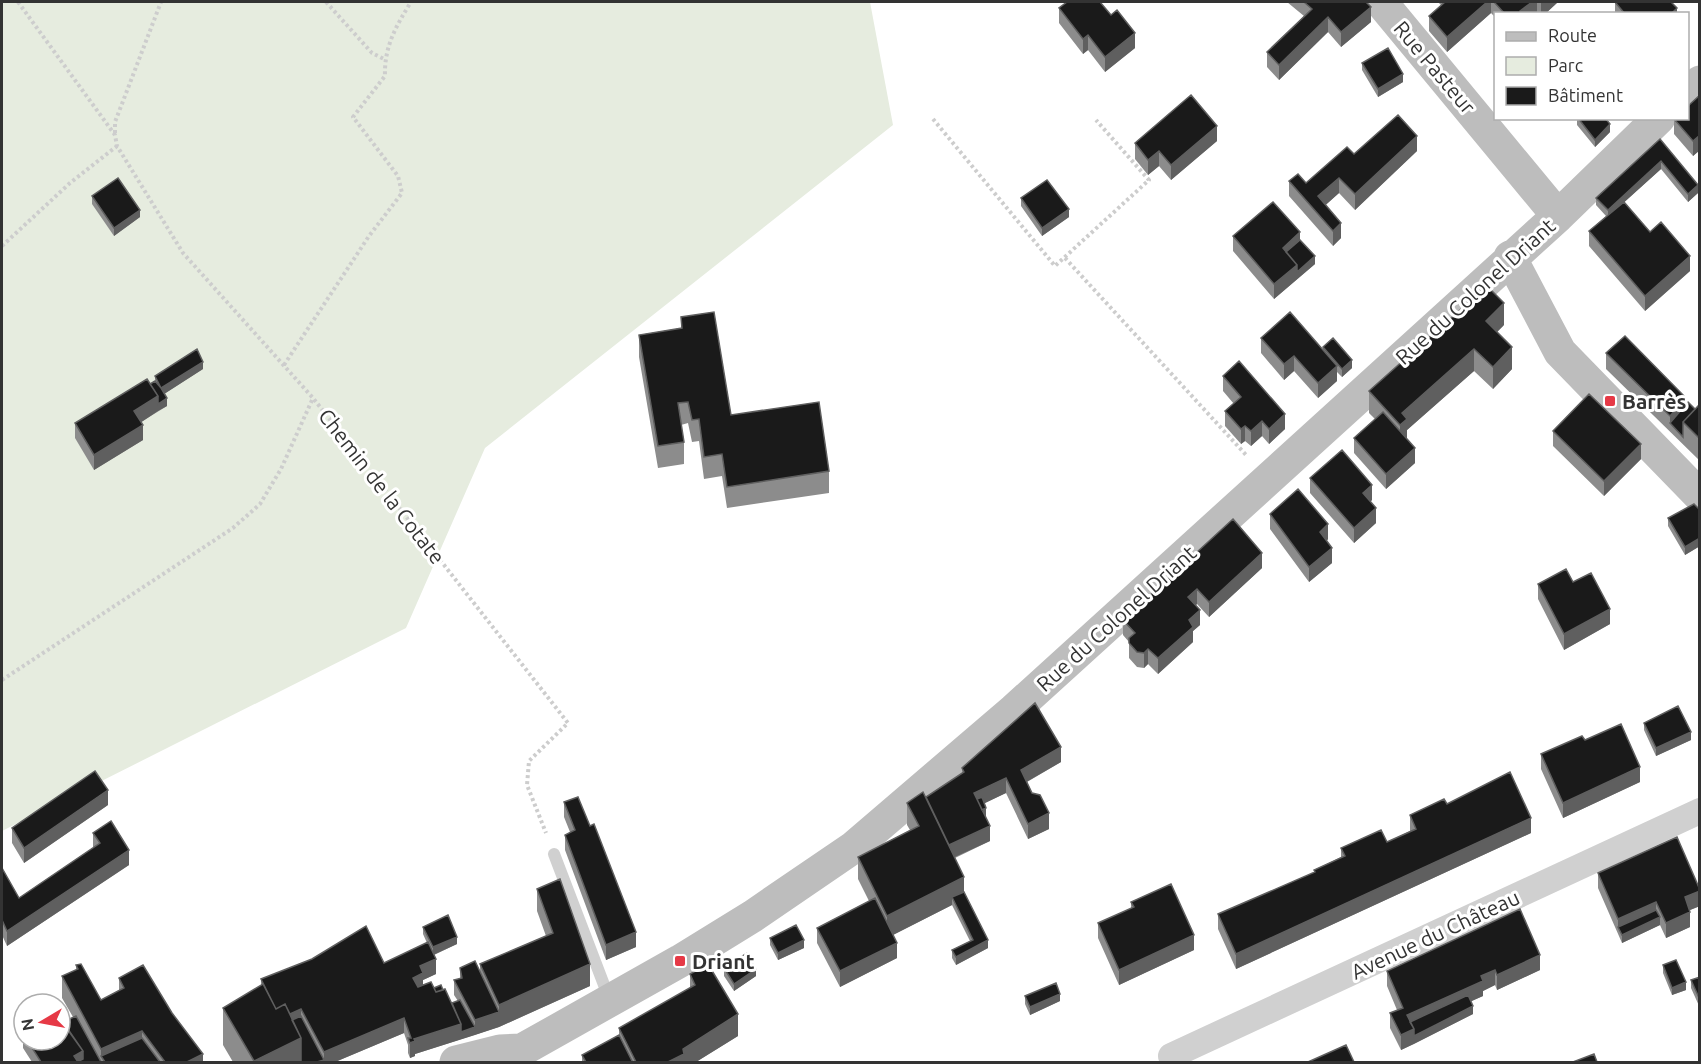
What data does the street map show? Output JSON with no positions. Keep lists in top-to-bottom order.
{
  "streets": {
    "main road": ["Rue Pasteur", "Rue du Colonel Driant"],
    "street": ["Avenue du Château"],
    "path": ["Chemin de la Cotate"]
  },
  "crossings": [
    ["Rue Pasteur", "Rue du Colonel Driant"]
  ],
  "places": {
    "transit": ["Barrès", "Driant"]
  },
  "legend": ["Route", "Parc", "Bâtiment"],
  "north": "left"
}
